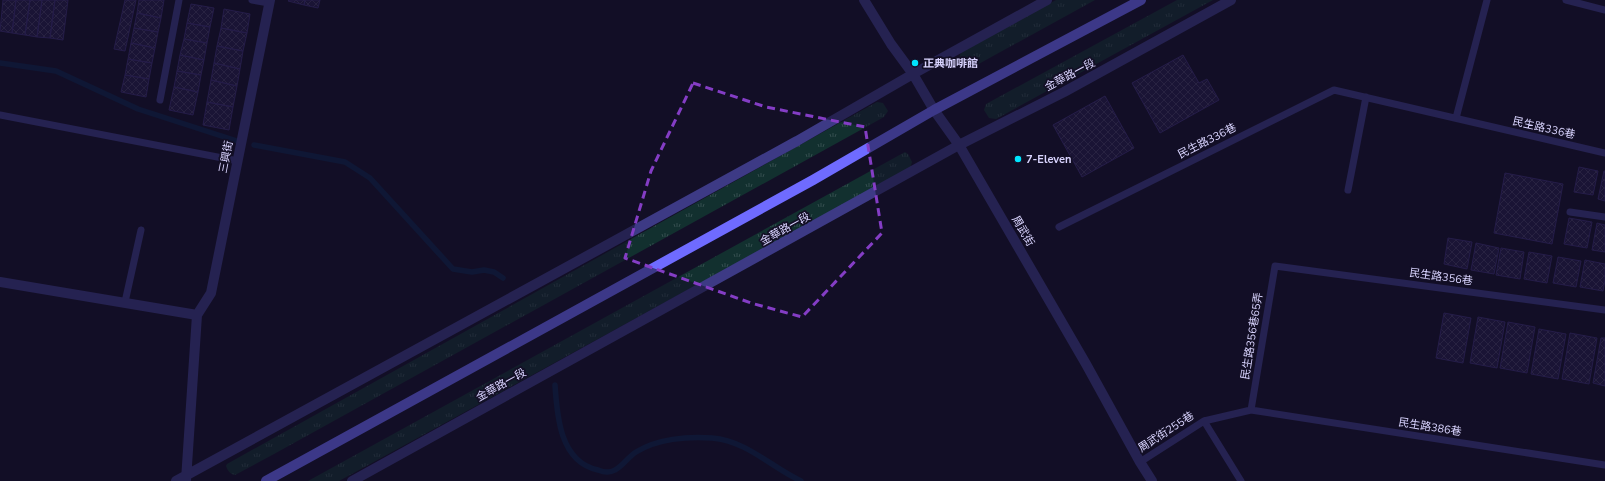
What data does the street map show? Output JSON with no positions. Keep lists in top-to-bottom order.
{
  "streets": {
    "street": ["金華路一段", "三興街", "周武街"],
    "lane": [
      "民生路336巷",
      "民生路356巷",
      "民生路356巷65弄",
      "民生路386巷",
      "周武街255巷"
    ]
  },
  "crossings": [
    ["金華路一段", "周武街"],
    ["周武街", "周武街255巷"],
    ["民生路356巷", "民生路356巷65弄"],
    ["民生路356巷65弄", "民生路386巷"],
    ["民生路356巷65弄", "周武街255巷"],
    ["民生路386巷", "周武街255巷"]
  ],
  "places": ["正典咖啡館", "7-Eleven"]
}
